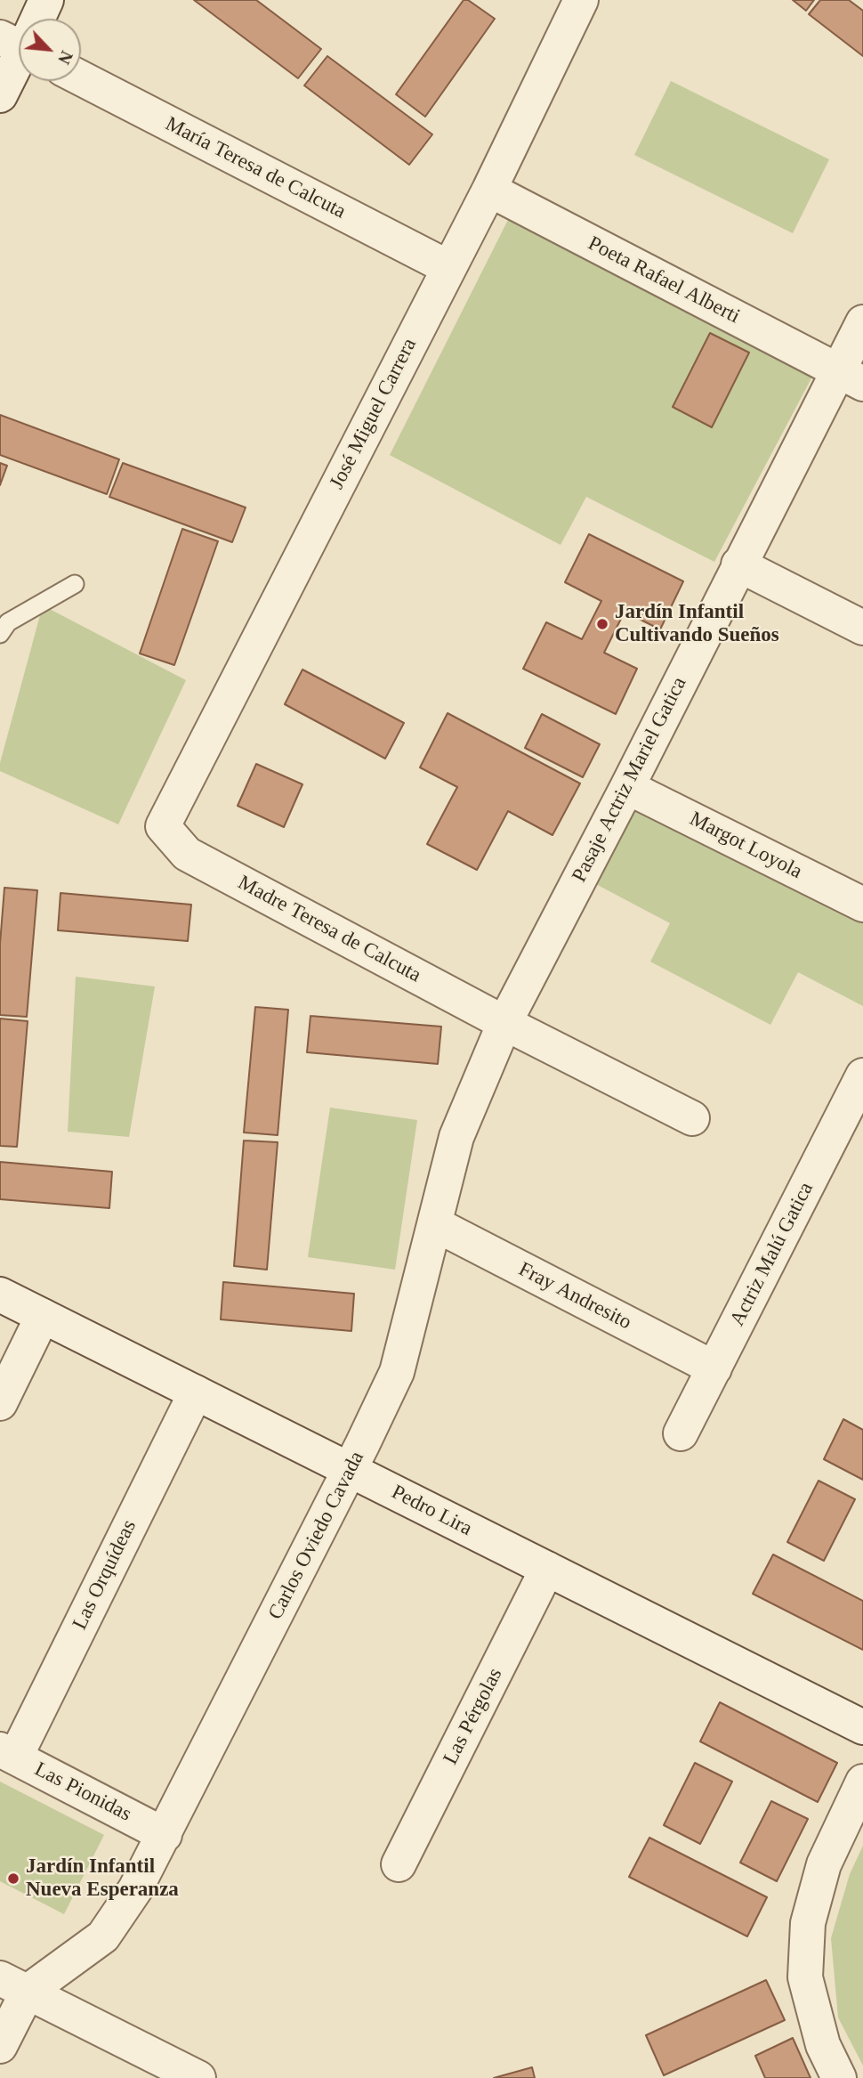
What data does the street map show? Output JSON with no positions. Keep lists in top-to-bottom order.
{
  "streets": {
    "street": [
      "María Teresa de Calcuta",
      "Poeta Rafael Alberti",
      "José Miguel Carrera",
      "Pasaje Actriz Mariel Gatica",
      "Margot Loyola",
      "Madre Teresa de Calcuta",
      "Actriz Malú Gatica",
      "Fray Andresito",
      "Pedro Lira",
      "Carlos Oviedo Cavada",
      "Las Orquídeas",
      "Las Pérgolas",
      "Las Pionidas"
    ]
  },
  "crossings": [
    ["María Teresa de Calcuta", "José Miguel Carrera"],
    ["Poeta Rafael Alberti", "José Miguel Carrera"],
    ["Poeta Rafael Alberti", "Pasaje Actriz Mariel Gatica"],
    ["José Miguel Carrera", "Madre Teresa de Calcuta"],
    ["Pasaje Actriz Mariel Gatica", "Margot Loyola"],
    ["Pasaje Actriz Mariel Gatica", "Madre Teresa de Calcuta"],
    ["Pasaje Actriz Mariel Gatica", "Carlos Oviedo Cavada"],
    ["Madre Teresa de Calcuta", "Carlos Oviedo Cavada"],
    ["Actriz Malú Gatica", "Fray Andresito"],
    ["Fray Andresito", "Carlos Oviedo Cavada"],
    ["Pedro Lira", "Carlos Oviedo Cavada"],
    ["Pedro Lira", "Las Orquídeas"],
    ["Pedro Lira", "Las Pérgolas"],
    ["Carlos Oviedo Cavada", "Las Pionidas"],
    ["Las Orquídeas", "Las Pionidas"]
  ],
  "places": ["Jardín Infantil Cultivando Sueños", "Jardín Infantil Nueva Esperanza"],
  "north": "bottom right"
}
